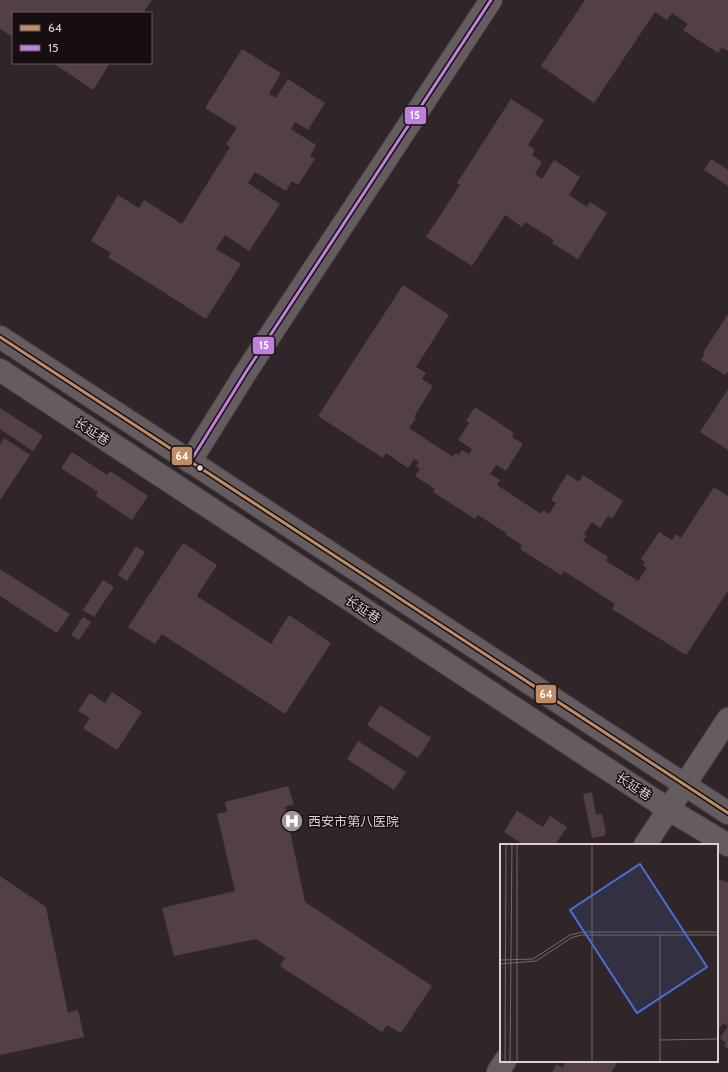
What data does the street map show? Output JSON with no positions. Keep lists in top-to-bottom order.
{
  "streets": {
    "street": ["长延巷"]
  },
  "places": {
    "hospital": ["西安市第八医院"]
  },
  "lines": ["transit line 15", "transit line 64"],
  "legend": ["64", "15"]
}
